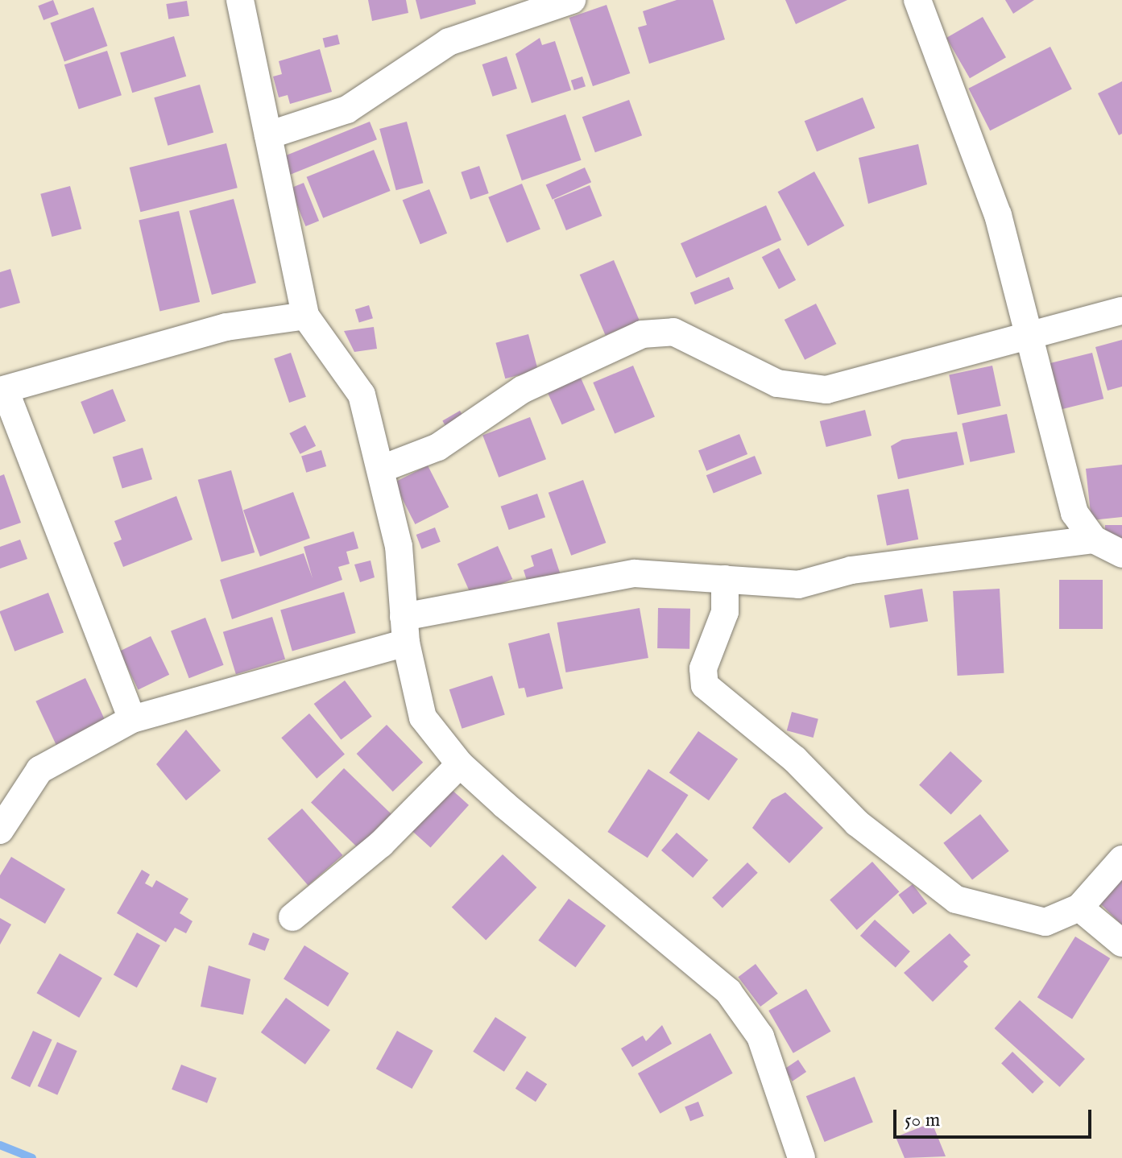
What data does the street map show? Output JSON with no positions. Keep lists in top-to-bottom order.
{
  "scale_bar": "50 m"
}
